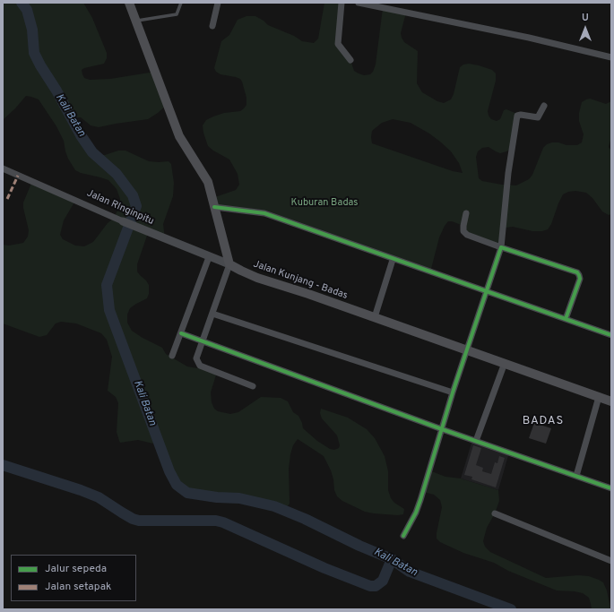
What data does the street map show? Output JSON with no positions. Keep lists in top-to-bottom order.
{
  "streets": {
    "main road": ["Jalan Kunjang - Badas"],
    "street": ["Jalan RInginpitu"]
  },
  "crossings": [
    ["Jalan RInginpitu", "Jalan Kunjang - Badas"]
  ],
  "districts": ["BADAS"],
  "water": ["Kali Batan"],
  "parks": ["Kuburan Badas"],
  "legend": ["Jalur sepeda", "Jalan setapak"],
  "north": "top"
}
